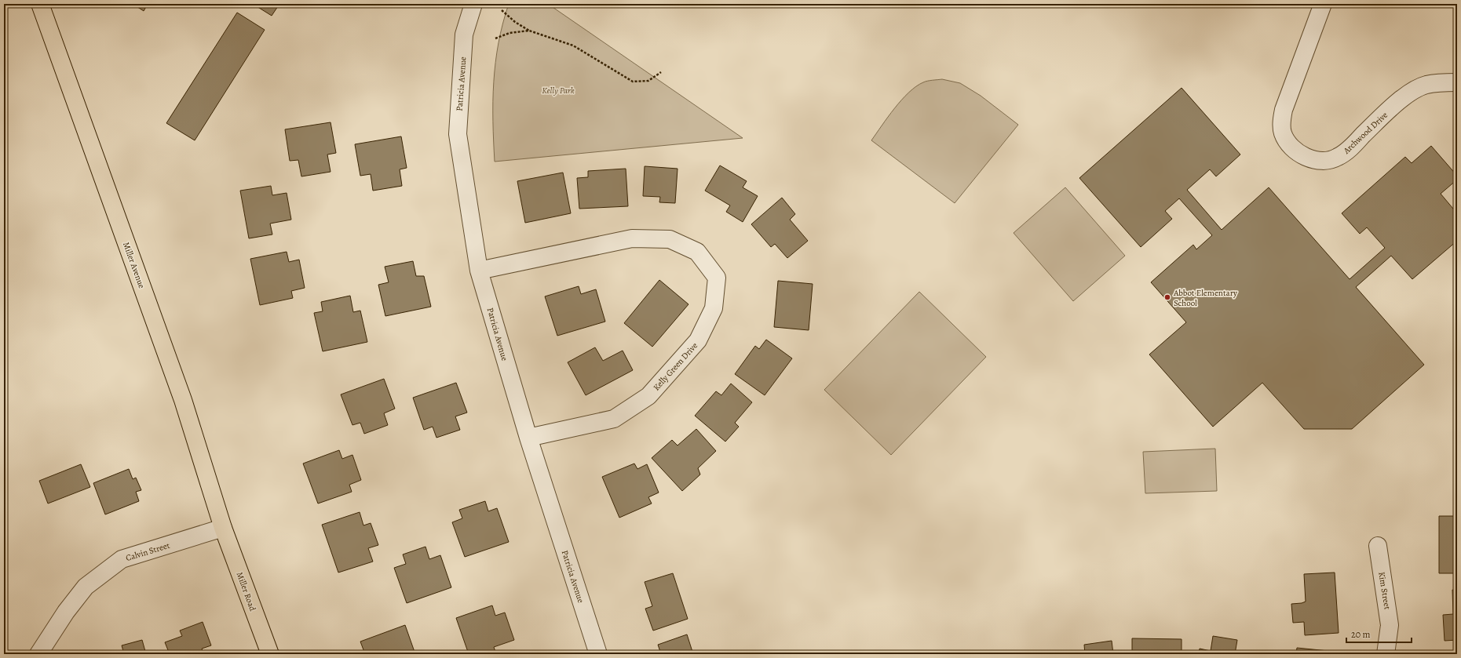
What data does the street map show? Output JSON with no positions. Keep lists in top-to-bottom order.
{
  "streets": {
    "main road": ["Miller Avenue", "Miller Road"],
    "street": [
      "Patricia Avenue",
      "Archwood Drive",
      "Kelly Green Drive",
      "Calvin Street",
      "Kim Street"
    ]
  },
  "crossings": [
    ["Patricia Avenue", "Kelly Green Drive"],
    ["Miller Avenue", "Calvin Street"],
    ["Miller Avenue", "Miller Road"],
    ["Calvin Street", "Miller Road"]
  ],
  "parks": ["Kelly Park"],
  "places": ["Abbot Elementary School"],
  "scale_bar": "20 m"
}
